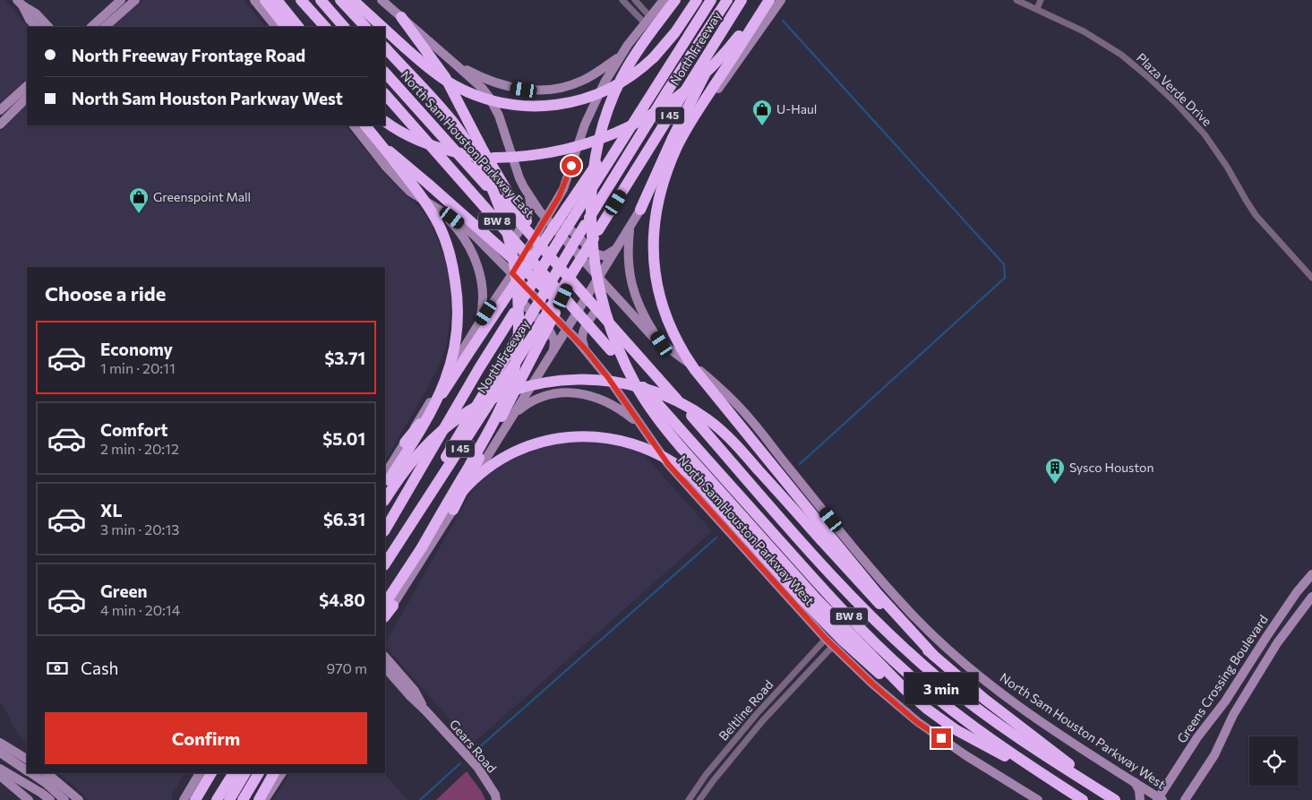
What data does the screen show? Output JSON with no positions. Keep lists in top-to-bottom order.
{
  "streets": {
    "highway": [
      "North Freeway",
      "I 45",
      "North Sam Houston Parkway East",
      "BW 8",
      "North Sam Houston Parkway West"
    ],
    "main road": ["Greens Crossing Boulevard", "Gears Road"],
    "street": ["Plaza Verde Drive", "Beltline Road"]
  },
  "crossings": [
    ["North Sam Houston Parkway East", "North Sam Houston Parkway West"],
    ["BW 8", "North Sam Houston Parkway West"],
    ["North Sam Houston Parkway West", "Greens Crossing Boulevard"],
    ["North Sam Houston Parkway West", "Beltline Road"]
  ],
  "places": {
    "shop": ["U-Haul", "Greenspoint Mall"],
    "building": ["Sysco Houston"]
  },
  "page": {
    "banner": ["North Freeway Frontage Road", "North Sam Houston Parkway West"],
    "heading": "Choose a ride",
    "list": [
      {
        "name": "Economy",
        "note": "1 min · 20:11",
        "value": "$3.71"
      },
      {
        "name": "Comfort",
        "note": "2 min · 20:12",
        "value": "$5.01"
      },
      {
        "name": "XL",
        "note": "3 min · 20:13",
        "value": "$6.31"
      },
      {
        "name": "Green",
        "note": "4 min · 20:14",
        "value": "$4.80"
      }
    ],
    "pay": ["Cash", "970 m"],
    "bubble": "3 min",
    "buttons": "Confirm"
  }
}
